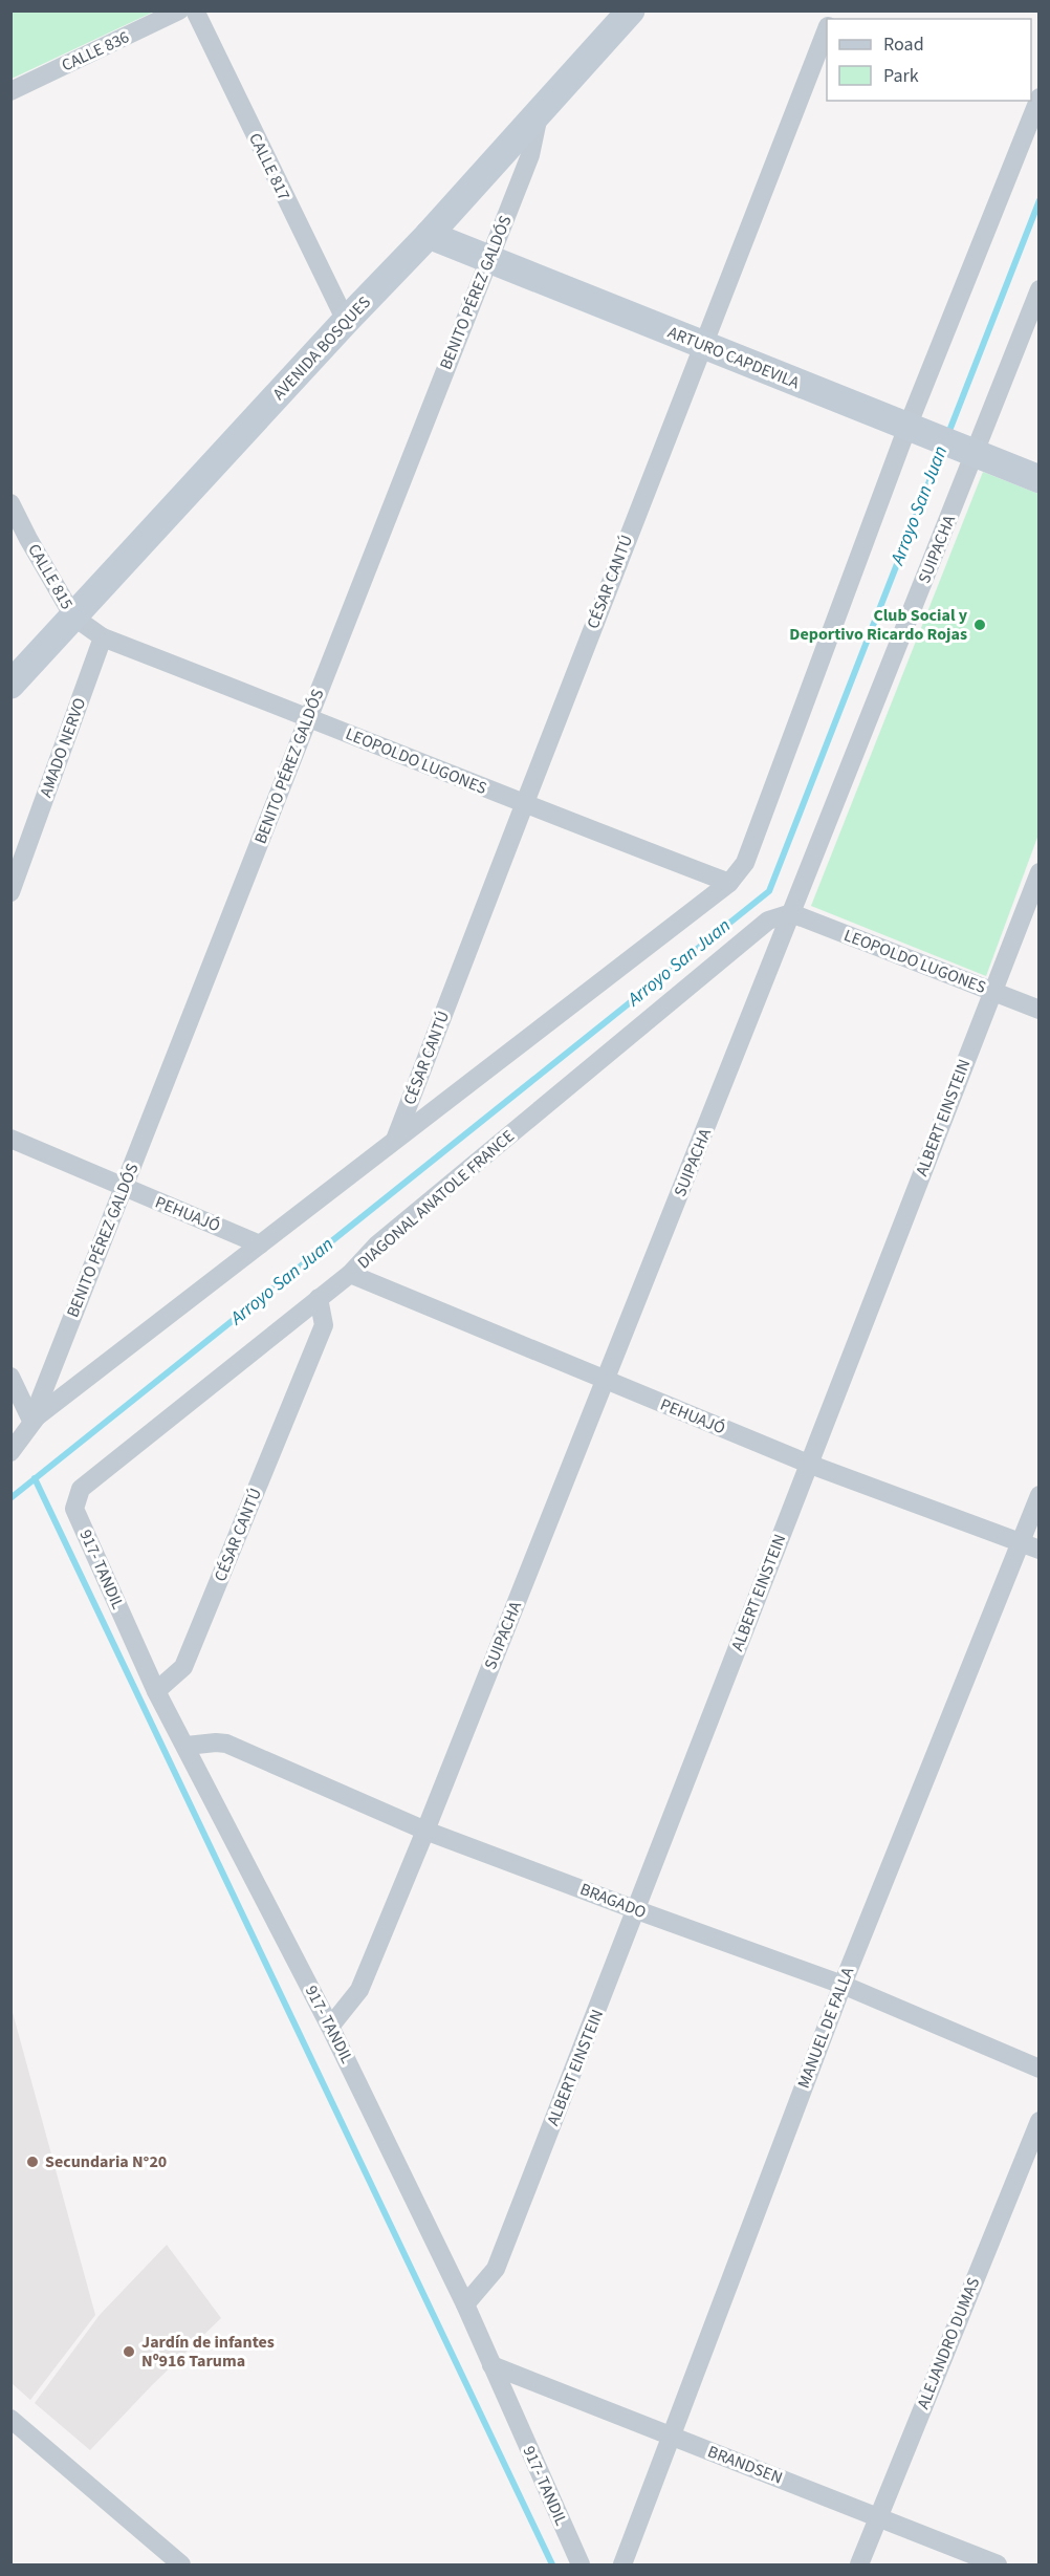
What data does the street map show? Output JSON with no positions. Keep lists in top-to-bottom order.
{
  "streets": {
    "main road": ["AVENIDA BOSQUES", "ARTURO CAPDEVILA"],
    "street": [
      "CALLE 836",
      "CALLE 817",
      "BENITO PÉREZ GALDÓS",
      "SUIPACHA",
      "CALLE 815",
      "CÉSAR CANTÚ",
      "AMADO NERVO",
      "LEOPOLDO LUGONES",
      "ALBERT EINSTEIN",
      "DIAGONAL ANATOLE FRANCE",
      "PEHUAJÓ",
      "917- TANDIL",
      "BRAGADO",
      "MANUEL DE FALLA",
      "ALEJANDRO DUMAS",
      "BRANDSEN"
    ]
  },
  "crossings": [
    ["CALLE 817", "AVENIDA BOSQUES"],
    ["BENITO PÉREZ GALDÓS", "AVENIDA BOSQUES"],
    ["BENITO PÉREZ GALDÓS", "ARTURO CAPDEVILA"],
    ["BENITO PÉREZ GALDÓS", "LEOPOLDO LUGONES"],
    ["BENITO PÉREZ GALDÓS", "PEHUAJÓ"],
    ["AVENIDA BOSQUES", "ARTURO CAPDEVILA"],
    ["AVENIDA BOSQUES", "CALLE 815"],
    ["ARTURO CAPDEVILA", "SUIPACHA"],
    ["ARTURO CAPDEVILA", "CÉSAR CANTÚ"],
    ["SUIPACHA", "LEOPOLDO LUGONES"],
    ["SUIPACHA", "DIAGONAL ANATOLE FRANCE"],
    ["SUIPACHA", "PEHUAJÓ"],
    ["SUIPACHA", "917- TANDIL"],
    ["SUIPACHA", "BRAGADO"],
    ["CÉSAR CANTÚ", "LEOPOLDO LUGONES"],
    ["CÉSAR CANTÚ", "DIAGONAL ANATOLE FRANCE"],
    ["CÉSAR CANTÚ", "917- TANDIL"],
    ["AMADO NERVO", "LEOPOLDO LUGONES"],
    ["LEOPOLDO LUGONES", "ALBERT EINSTEIN"],
    ["LEOPOLDO LUGONES", "DIAGONAL ANATOLE FRANCE"],
    ["ALBERT EINSTEIN", "PEHUAJÓ"],
    ["ALBERT EINSTEIN", "917- TANDIL"],
    ["ALBERT EINSTEIN", "BRAGADO"],
    ["DIAGONAL ANATOLE FRANCE", "PEHUAJÓ"],
    ["DIAGONAL ANATOLE FRANCE", "917- TANDIL"],
    ["PEHUAJÓ", "MANUEL DE FALLA"],
    ["917- TANDIL", "BRAGADO"],
    ["917- TANDIL", "BRANDSEN"],
    ["BRAGADO", "MANUEL DE FALLA"],
    ["MANUEL DE FALLA", "BRANDSEN"],
    ["ALEJANDRO DUMAS", "BRANDSEN"]
  ],
  "water": ["Arroyo San Juan"],
  "places": ["Club Social y Deportivo Ricardo Rojas", "Secundaria N°20", "Jardín de infantes Nº916 Taruma"],
  "legend": ["Road", "Park"]
}
